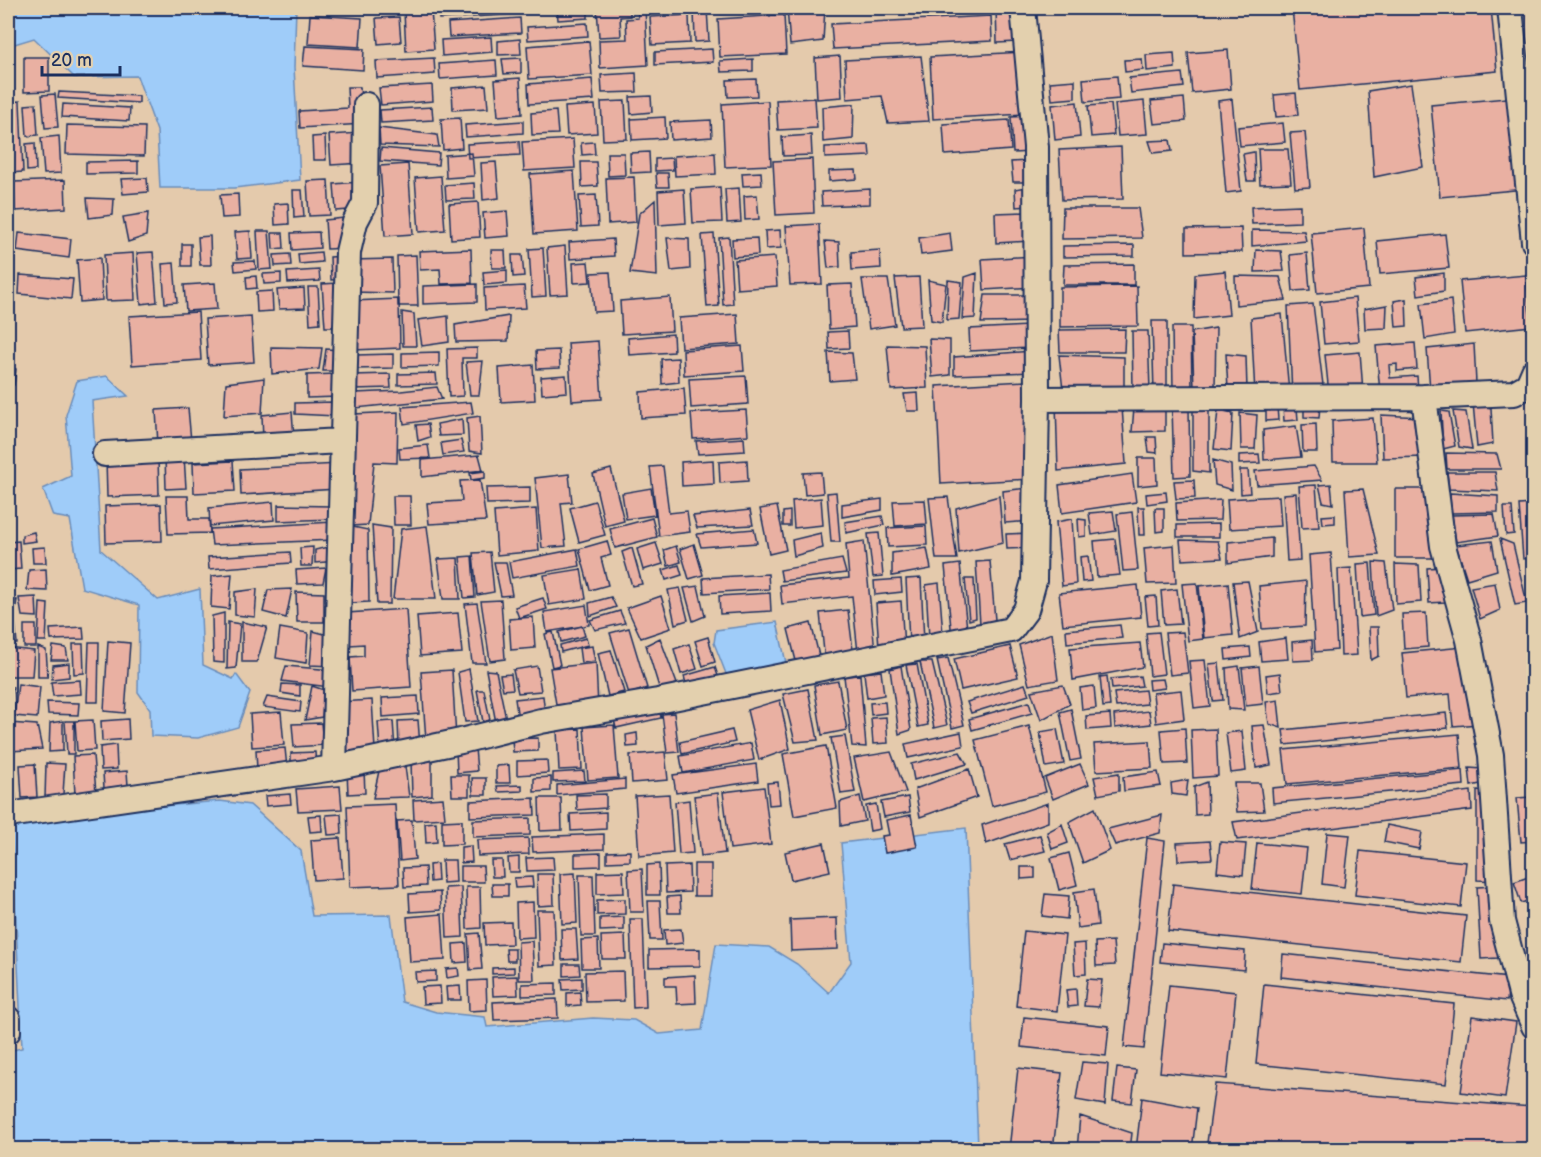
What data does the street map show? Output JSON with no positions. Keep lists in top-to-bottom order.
{
  "scale_bar": "20 m"
}
